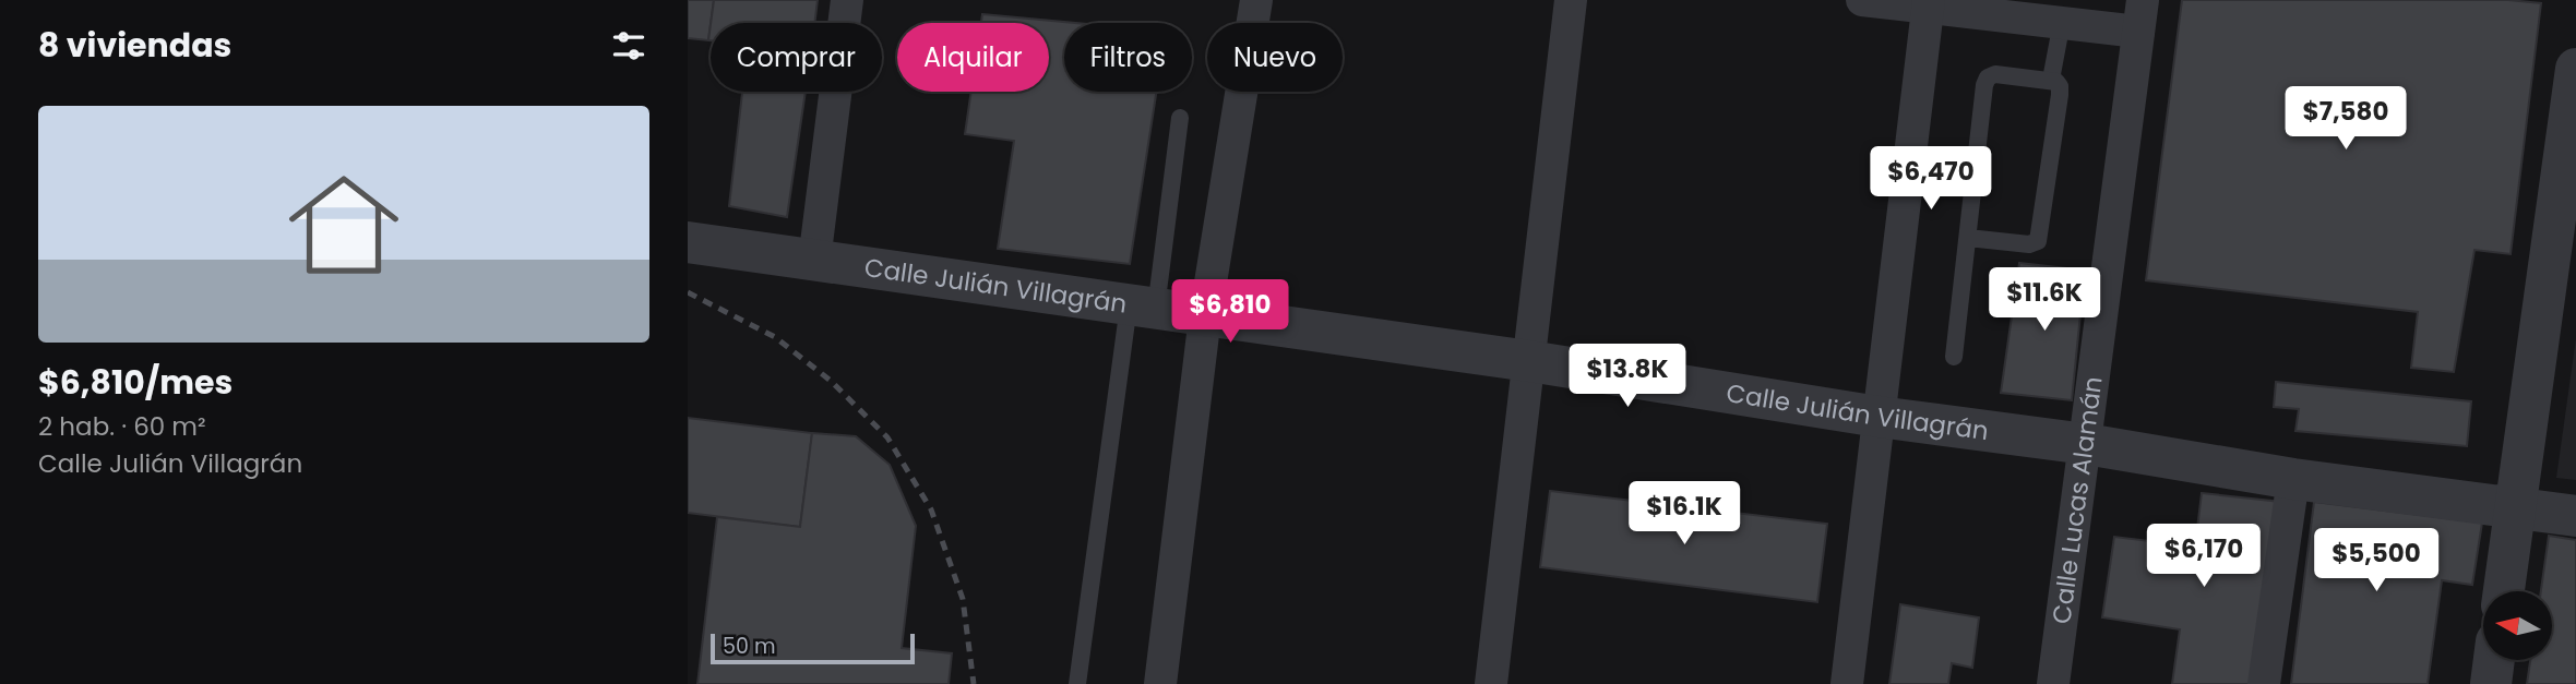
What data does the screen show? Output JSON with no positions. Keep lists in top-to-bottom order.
{
  "streets": {
    "street": ["Calle Julián Villagrán", "Calle Lucas Alamán"]
  },
  "crossings": [
    ["Calle Julián Villagrán", "Calle Lucas Alamán"]
  ],
  "scale_bar": "50 m",
  "north": "left",
  "page": {
    "heading": "8 viviendas",
    "chip": [
      "Comprar",
      "Alquilar",
      "Filtros",
      "Nuevo"
    ],
    "price": [
      "$7,580",
      "$6,470",
      "$11.6K",
      "$6,810",
      "$13.8K",
      "$16.1K",
      "$6,170",
      "$5,500"
    ],
    "list": [
      {
        "name": "$6,810/mes",
        "note": "2 hab. · 60 m² · Calle Julián Villagrán"
      }
    ],
    "scale": "50 m"
  }
}
